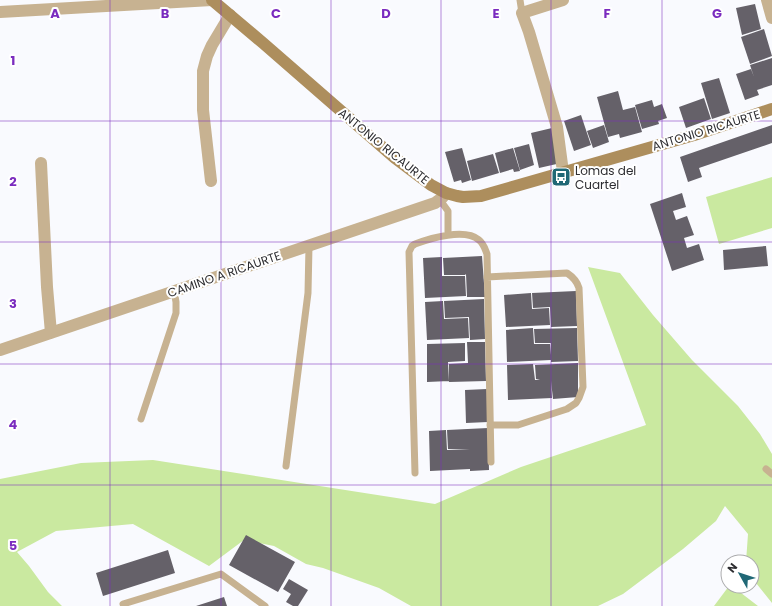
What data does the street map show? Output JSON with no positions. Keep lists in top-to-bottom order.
{
  "streets": {
    "main road": ["ANTONIO RICAURTE"],
    "street": ["CAMINO A RICAURTE"]
  },
  "crossings": [
    ["ANTONIO RICAURTE", "CAMINO A RICAURTE"]
  ],
  "places": {
    "bus stop": ["Lomas del Cuartel"]
  },
  "north": "top left",
  "grid": {
    "columns": [
      "A",
      "B",
      "C",
      "D",
      "E",
      "F",
      "G"
    ],
    "rows": [
      "1",
      "2",
      "3",
      "4",
      "5"
    ]
  }
}
